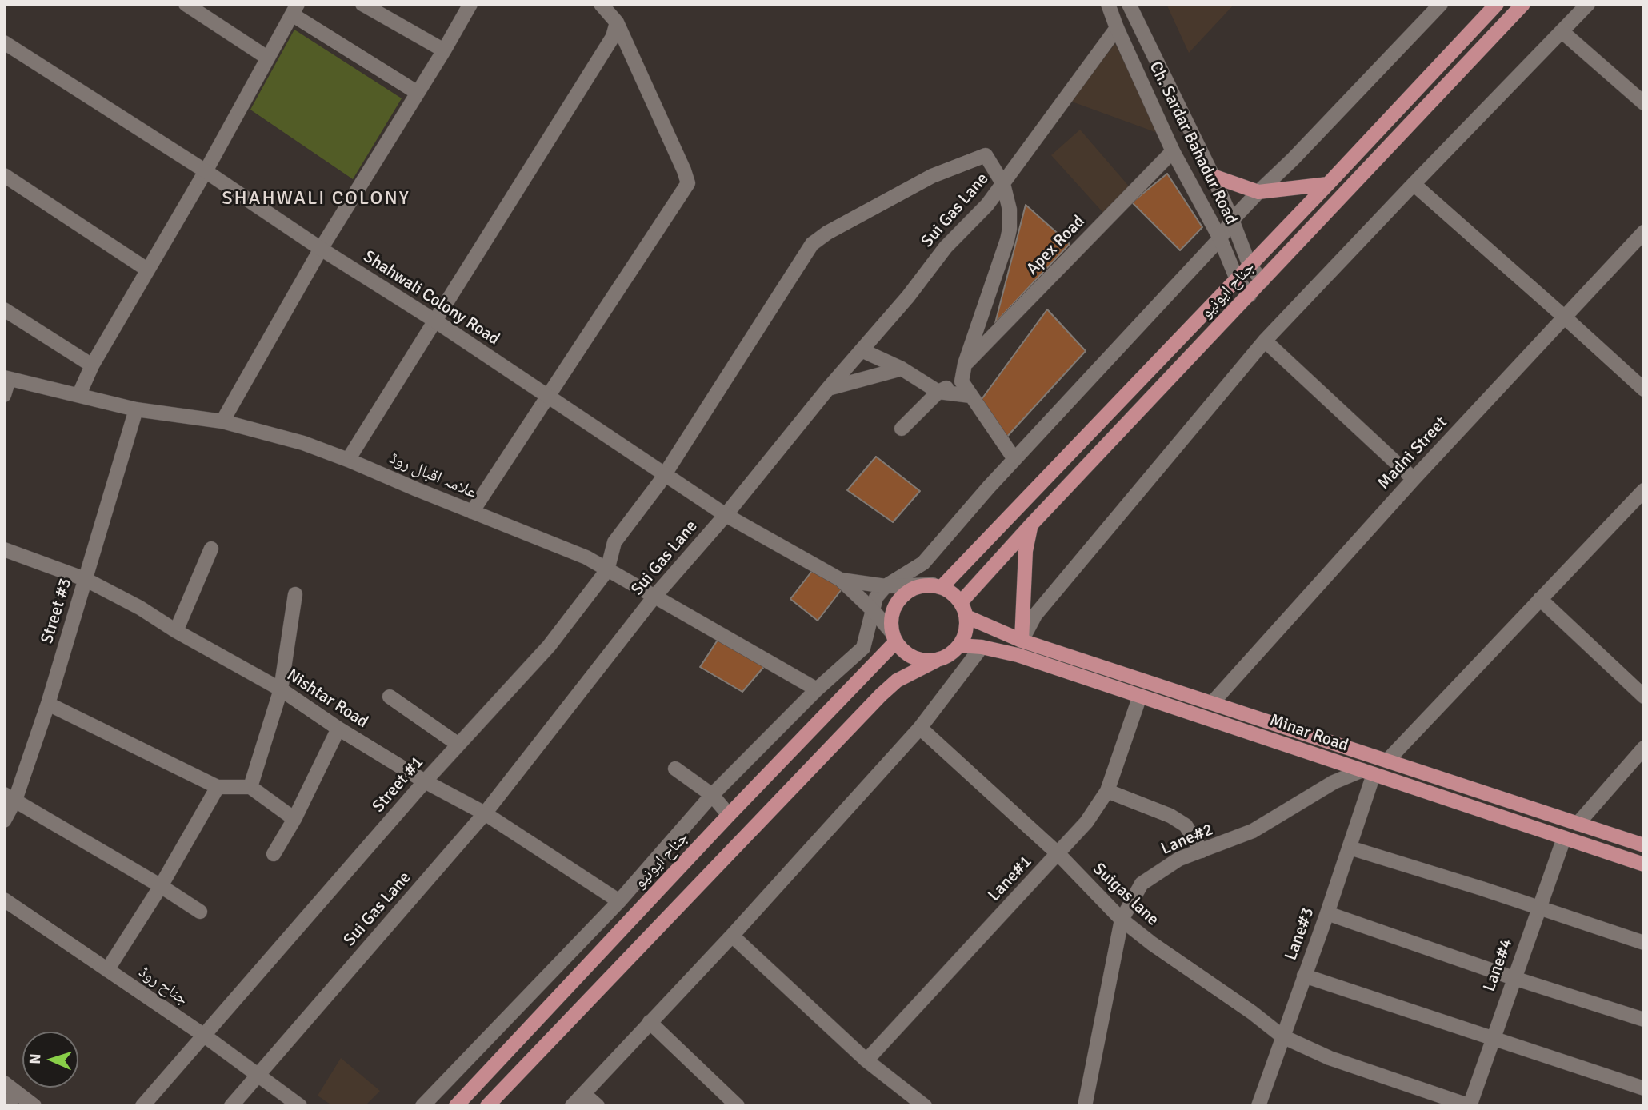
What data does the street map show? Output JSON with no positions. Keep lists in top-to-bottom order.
{
  "streets": {
    "main road": ["جناح ایونیو", "Minar Road"],
    "street": [
      "Ch. Sardar Bahadur Road",
      "Sui Gas Lane",
      "Apex Road",
      "Shahwali Colony Road",
      "Madni Street",
      "علامہ اقبال روڈ",
      "Street #3",
      "Nishtar Road",
      "Street #1",
      "Lane#2",
      "Lane#1",
      "Suigas lane",
      "Lane#3",
      "Lane#4",
      "جناح روڈ"
    ]
  },
  "crossings": [
    ["Ch. Sardar Bahadur Road", "Sui Gas Lane"],
    ["Ch. Sardar Bahadur Road", "Apex Road"],
    ["Ch. Sardar Bahadur Road", "جناح ایونیو"],
    ["Sui Gas Lane", "Shahwali Colony Road"],
    ["Sui Gas Lane", "علامہ اقبال روڈ"],
    ["Sui Gas Lane", "Nishtar Road"],
    ["Sui Gas Lane", "Street #1"],
    ["Sui Gas Lane", "جناح روڈ"],
    ["جناح ایونیو", "Shahwali Colony Road"],
    ["جناح ایونیو", "Minar Road"],
    ["Shahwali Colony Road", "Minar Road"],
    ["Shahwali Colony Road", "Street #1"],
    ["Madni Street", "Minar Road"],
    ["علامہ اقبال روڈ", "Street #3"],
    ["علامہ اقبال روڈ", "Street #1"],
    ["Street #3", "Nishtar Road"],
    ["Nishtar Road", "Street #1"],
    ["Minar Road", "Lane#2"],
    ["Minar Road", "Lane#1"],
    ["Minar Road", "Lane#3"],
    ["Minar Road", "Lane#4"],
    ["Street #1", "جناح روڈ"],
    ["Lane#2", "Suigas lane"],
    ["Lane#2", "Lane#3"],
    ["Lane#1", "Suigas lane"],
    ["Suigas lane", "Lane#3"],
    ["Suigas lane", "Lane#4"]
  ],
  "districts": ["SHAHWALI COLONY"],
  "north": "left"
}
